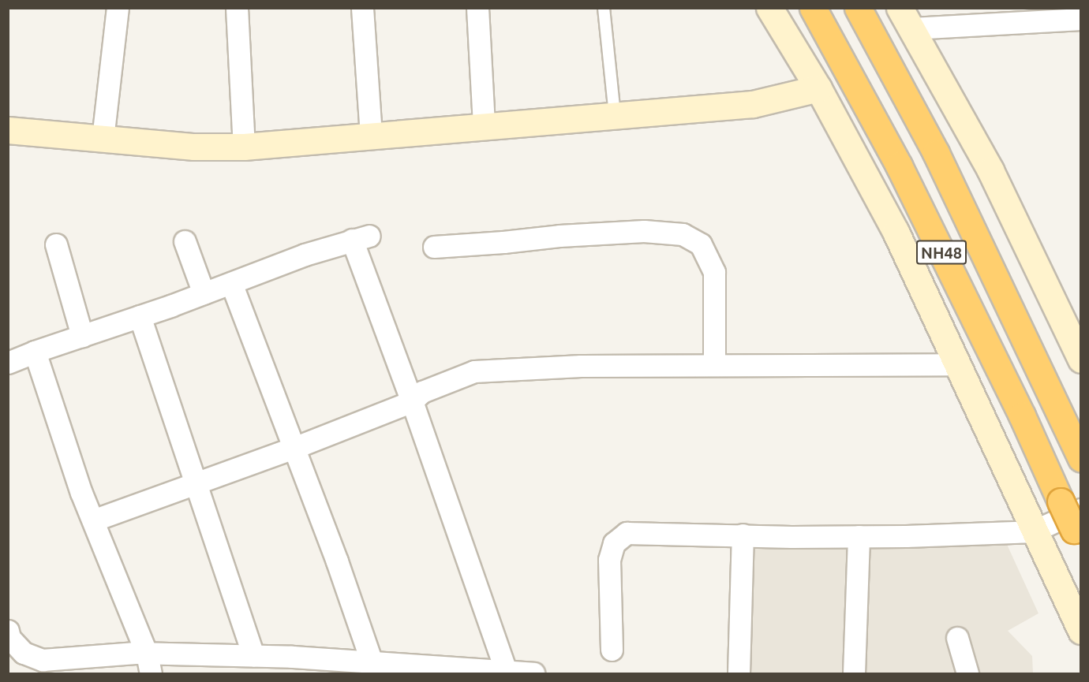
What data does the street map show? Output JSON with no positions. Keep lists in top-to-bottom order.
{
  "streets": {
    "highway": ["NH48"]
  }
}
